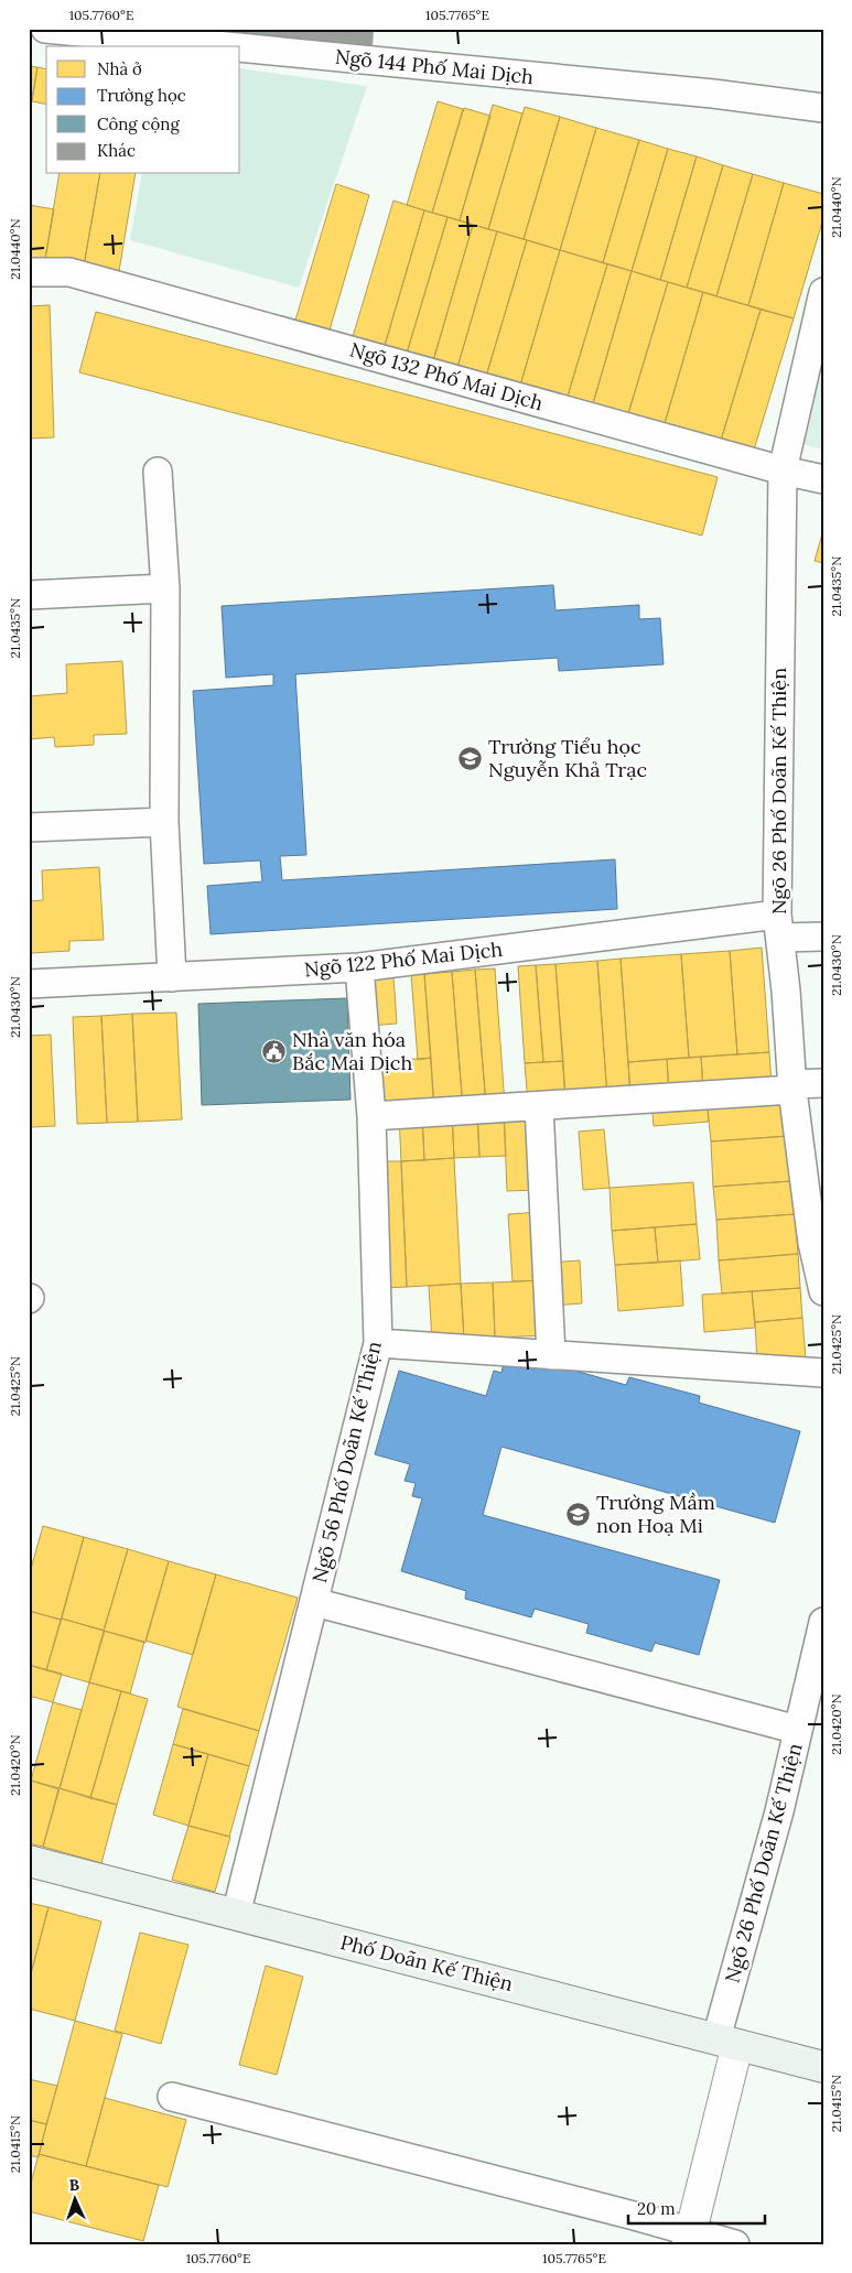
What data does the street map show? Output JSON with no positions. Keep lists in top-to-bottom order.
{
  "streets": {
    "street": ["Phố Doãn Kế Thiện"],
    "lane": [
      "Ngõ 144 Phố Mai Dịch",
      "Ngõ 132 Phố Mai Dịch",
      "Ngõ 26 Phố Doãn Kế Thiện",
      "Ngõ 122 Phố Mai Dịch",
      "Ngõ 56 Phố Doãn Kế Thiện"
    ]
  },
  "crossings": [
    ["Ngõ 132 Phố Mai Dịch", "Ngõ 26 Phố Doãn Kế Thiện"],
    ["Ngõ 26 Phố Doãn Kế Thiện", "Ngõ 122 Phố Mai Dịch"],
    ["Ngõ 26 Phố Doãn Kế Thiện", "Phố Doãn Kế Thiện"],
    ["Ngõ 122 Phố Mai Dịch", "Ngõ 56 Phố Doãn Kế Thiện"],
    ["Ngõ 56 Phố Doãn Kế Thiện", "Phố Doãn Kế Thiện"]
  ],
  "places": {
    "school or university": ["Trường Tiểu học Nguyễn Khả Trạc", "Trường Mầm non Hoạ Mi"],
    "public building": ["Nhà văn hóa Bắc Mai Dịch"]
  },
  "legend": [
    "Nhà ở",
    "Trường học",
    "Công cộng",
    "Khác"
  ],
  "scale_bar": "20 m",
  "north": "top",
  "coordinates": [
    "105.7760°E",
    "105.7765°E",
    "21.0440°N",
    "21.0435°N",
    "21.0430°N",
    "21.0425°N",
    "21.0420°N",
    "21.0415°N"
  ]
}
